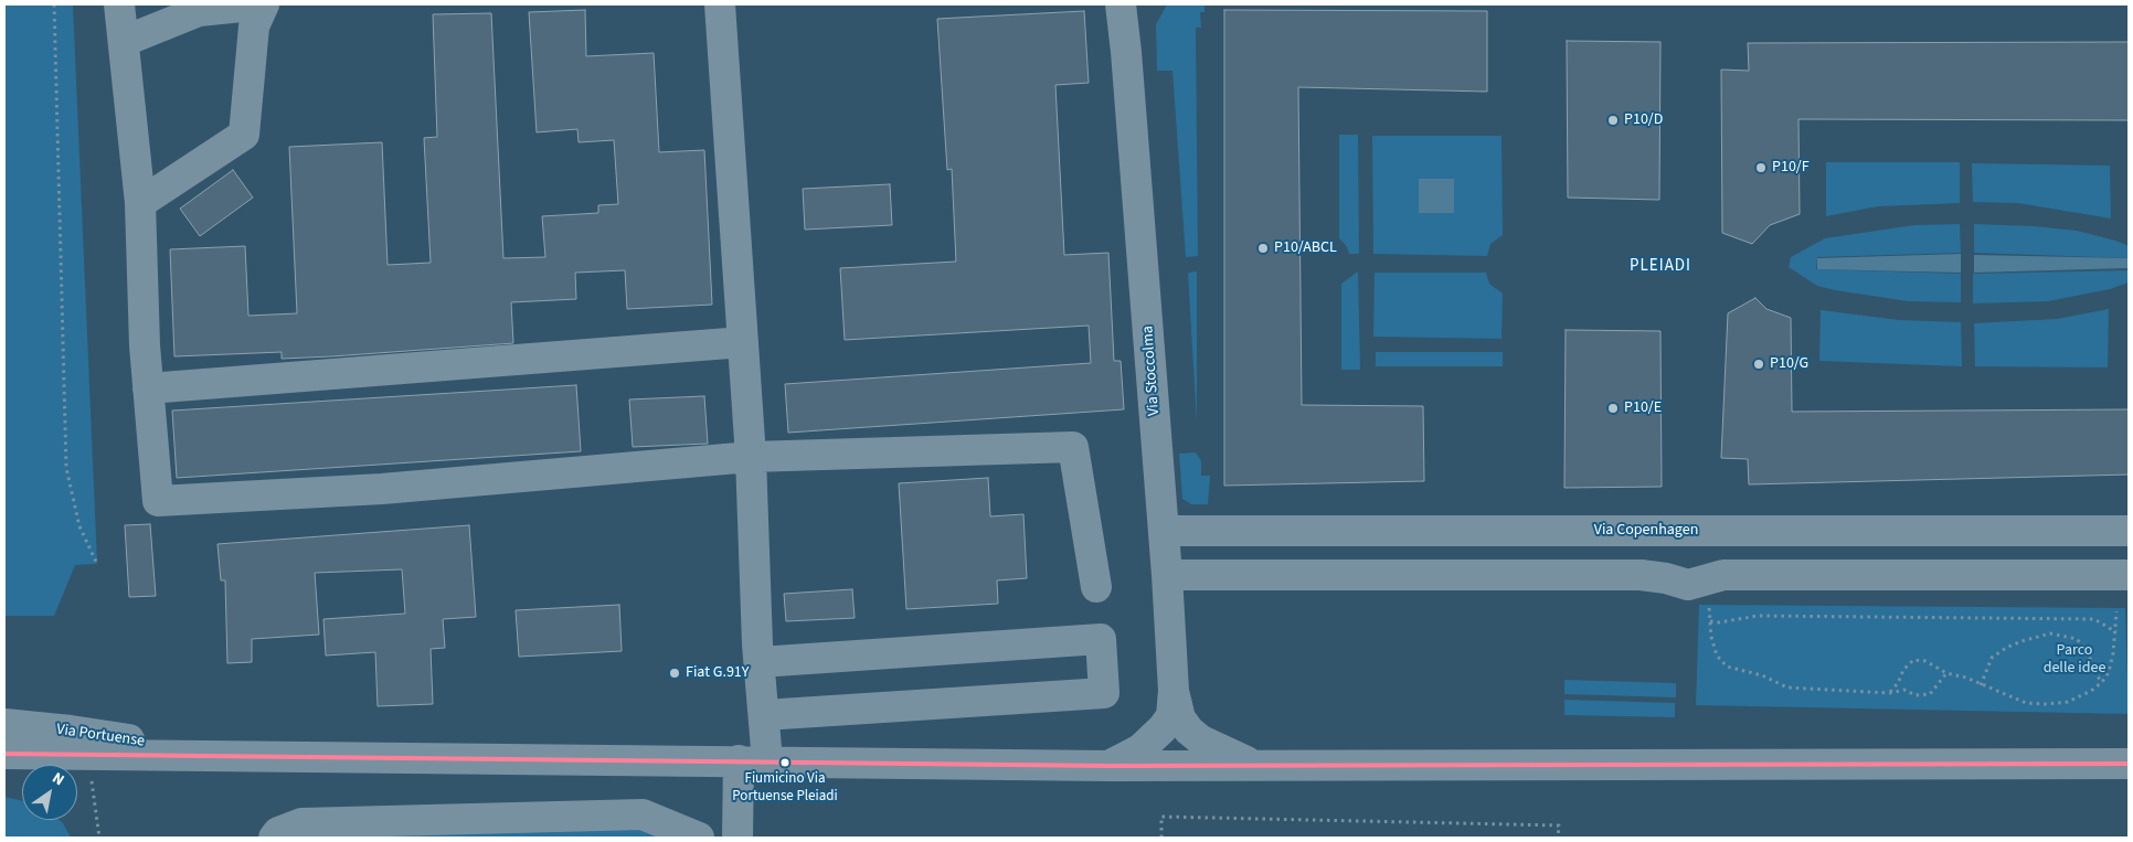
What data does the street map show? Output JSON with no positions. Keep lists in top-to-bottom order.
{
  "streets": {
    "street": ["Via Stoccolma", "Via Copenhagen", "Via Portuense"]
  },
  "crossings": [
    ["Via Stoccolma", "Via Copenhagen"],
    ["Via Stoccolma", "Via Portuense"]
  ],
  "districts": ["PLEIADI"],
  "parks": ["Parco delle idee"],
  "places": [
    "P10/D",
    "P10/F",
    "P10/ABCL",
    "P10/G",
    "P10/E",
    "Fiat G.91Y",
    "Fiumicino Via Portuense Pleiadi"
  ],
  "north": "top right"
}
